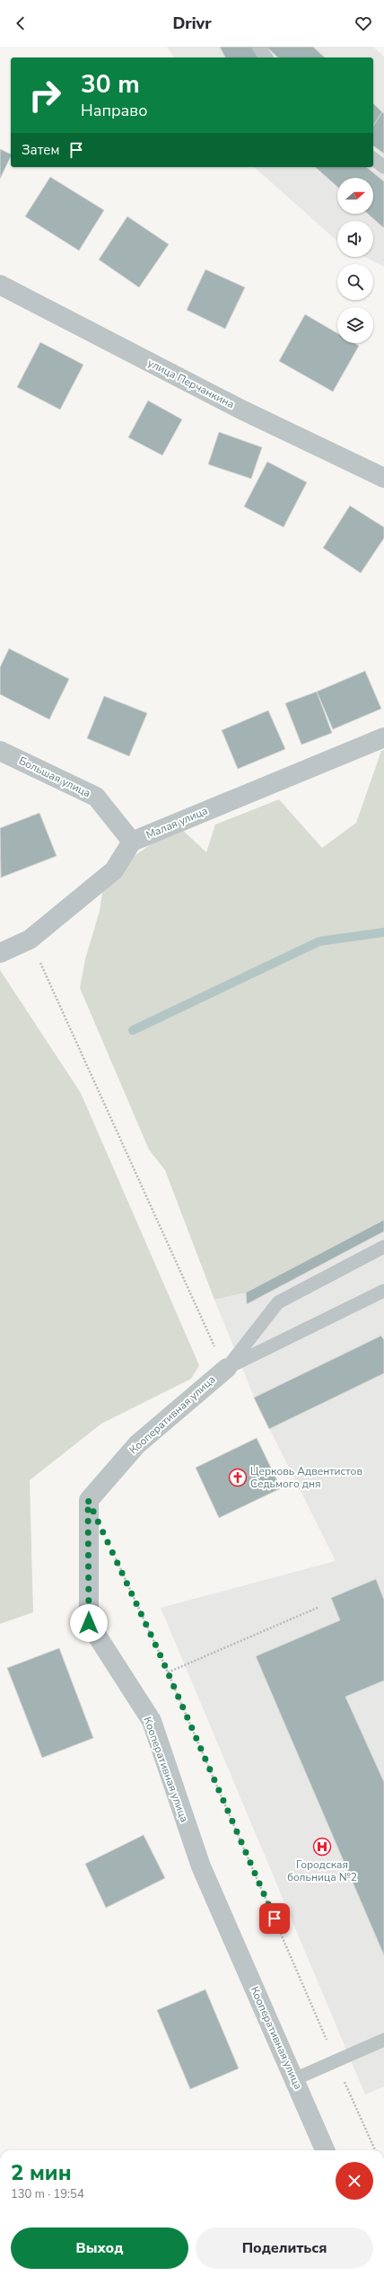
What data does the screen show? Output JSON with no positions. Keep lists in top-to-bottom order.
{
  "streets": {
    "street": [
      "улица Перчанкина",
      "Большая улица",
      "Малая улица",
      "Кооперативная улица"
    ]
  },
  "crossings": [
    ["Большая улица", "Малая улица"]
  ],
  "places": {
    "church": ["Церковь Адвентистов Седьмого дня"],
    "hospital": ["Городская больница №2"]
  },
  "north": "right",
  "page": {
    "header": "Drivr",
    "turn": ["30 m", "Направо"],
    "then": "Затем",
    "heading": ["2 мин", "130 m · 19:54"],
    "buttons": ["Выход", "Поделиться"]
  }
}
